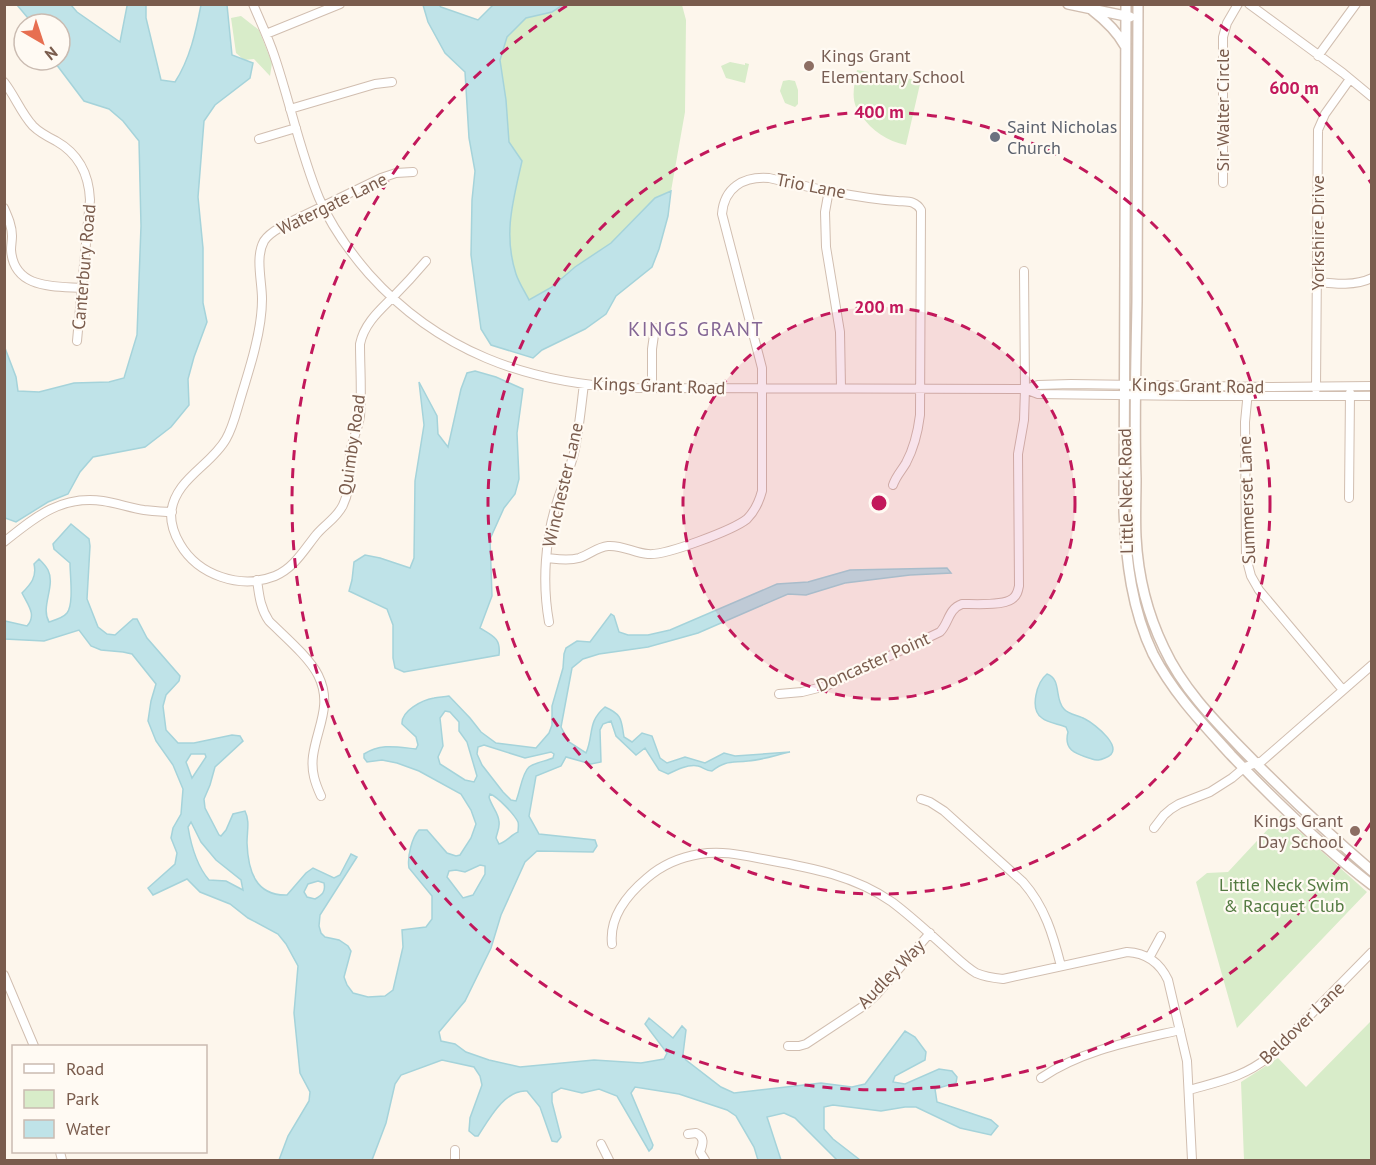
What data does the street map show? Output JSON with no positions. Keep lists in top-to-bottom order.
{
  "streets": {
    "street": [
      "Sir Walter Circle",
      "Trio Lane",
      "Watergate Lane",
      "Yorkshire Drive",
      "Canterbury Road",
      "Kings Grant Road",
      "Quimby Road",
      "Winchester Lane",
      "Little Neck Road",
      "Summerset Lane",
      "Doncaster Point",
      "Audley Way",
      "Beldover Lane"
    ]
  },
  "crossings": [
    ["Trio Lane", "Kings Grant Road"],
    ["Watergate Lane", "Kings Grant Road"],
    ["Watergate Lane", "Quimby Road"],
    ["Yorkshire Drive", "Kings Grant Road"],
    ["Kings Grant Road", "Quimby Road"],
    ["Kings Grant Road", "Winchester Lane"],
    ["Kings Grant Road", "Little Neck Road"],
    ["Kings Grant Road", "Summerset Lane"],
    ["Kings Grant Road", "Doncaster Point"]
  ],
  "districts": ["KINGS GRANT"],
  "parks": ["Little Neck Swim & Racquet Club"],
  "places": ["Kings Grant Elementary School", "Saint Nicholas Church", "Kings Grant Day School"],
  "legend": ["Road", "Park", "Water"],
  "north": "bottom right",
  "rings": ["600 m", "400 m", "200 m"]
}
